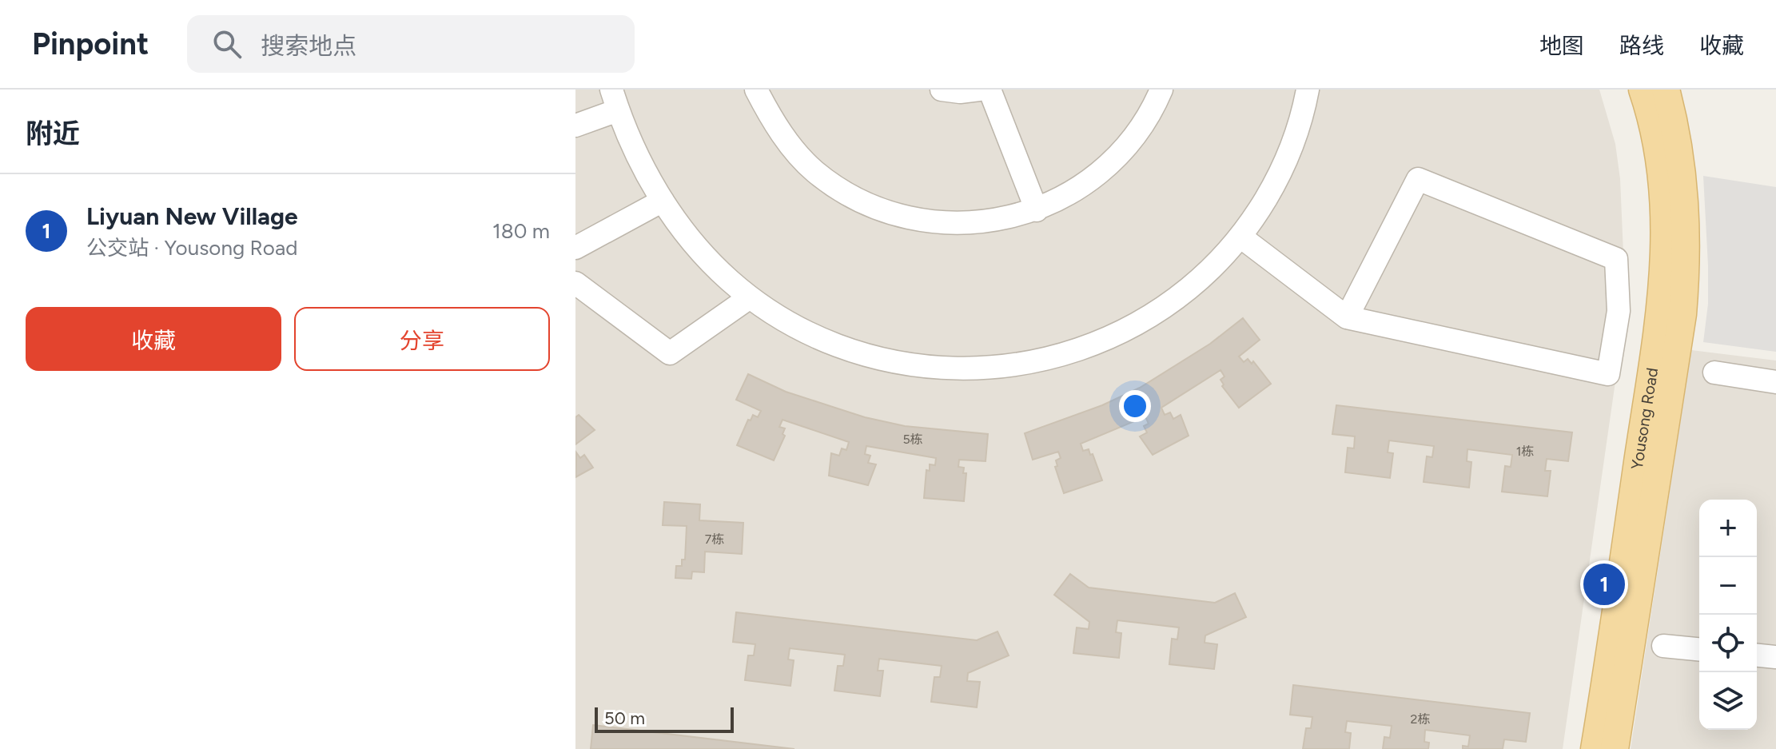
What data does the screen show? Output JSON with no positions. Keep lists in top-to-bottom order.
{
  "streets": {
    "main road": ["Yousong Road"]
  },
  "house_numbers": [
    "5栋",
    "1栋",
    "7栋",
    "2栋"
  ],
  "scale_bar": "50 m",
  "page": {
    "header": "Pinpoint",
    "search": "搜索地点",
    "nav": ["地图", "路线", "收藏"],
    "heading": "附近",
    "list": [
      {
        "mark": "1",
        "name": "Liyuan New Village",
        "note": "公交站 · Yousong Road",
        "value": "180 m"
      }
    ],
    "buttons": ["收藏", "分享"],
    "map_buttons": ["+", "−"],
    "pins": "1",
    "scale": "50 m"
  }
}
